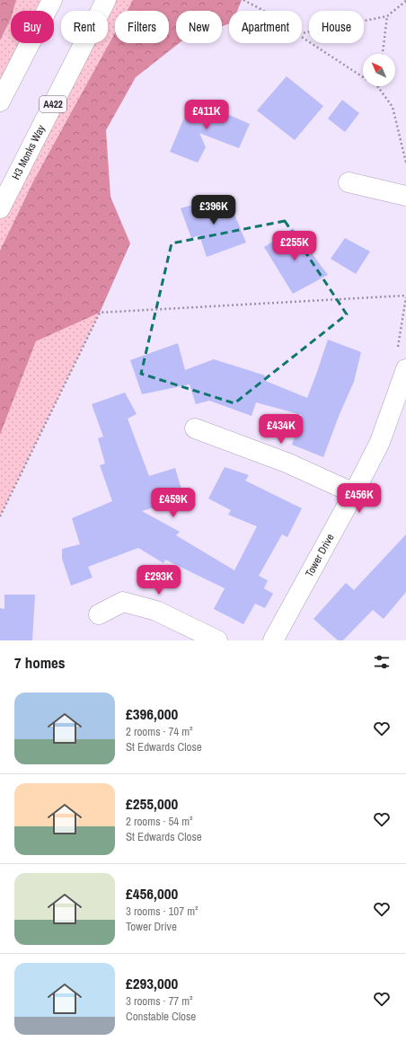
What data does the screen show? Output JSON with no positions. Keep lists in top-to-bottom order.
{
  "streets": {
    "street": ["A422", "H3 Monks Way", "Tower Drive"]
  },
  "north": "top left",
  "page": {
    "chip": [
      "Buy",
      "Rent",
      "Filters",
      "New",
      "Apartment",
      "House"
    ],
    "price": [
      "£411K",
      "£396K",
      "£255K",
      "£434K",
      "£456K",
      "£459K",
      "£293K"
    ],
    "heading": "7 homes",
    "list": [
      {
        "name": "£396,000",
        "note": "2 rooms · 74 m² · St Edwards Close"
      },
      {
        "name": "£255,000",
        "note": "2 rooms · 54 m² · St Edwards Close"
      },
      {
        "name": "£456,000",
        "note": "3 rooms · 107 m² · Tower Drive"
      },
      {
        "name": "£293,000",
        "note": "3 rooms · 77 m² · Constable Close"
      }
    ]
  }
}
